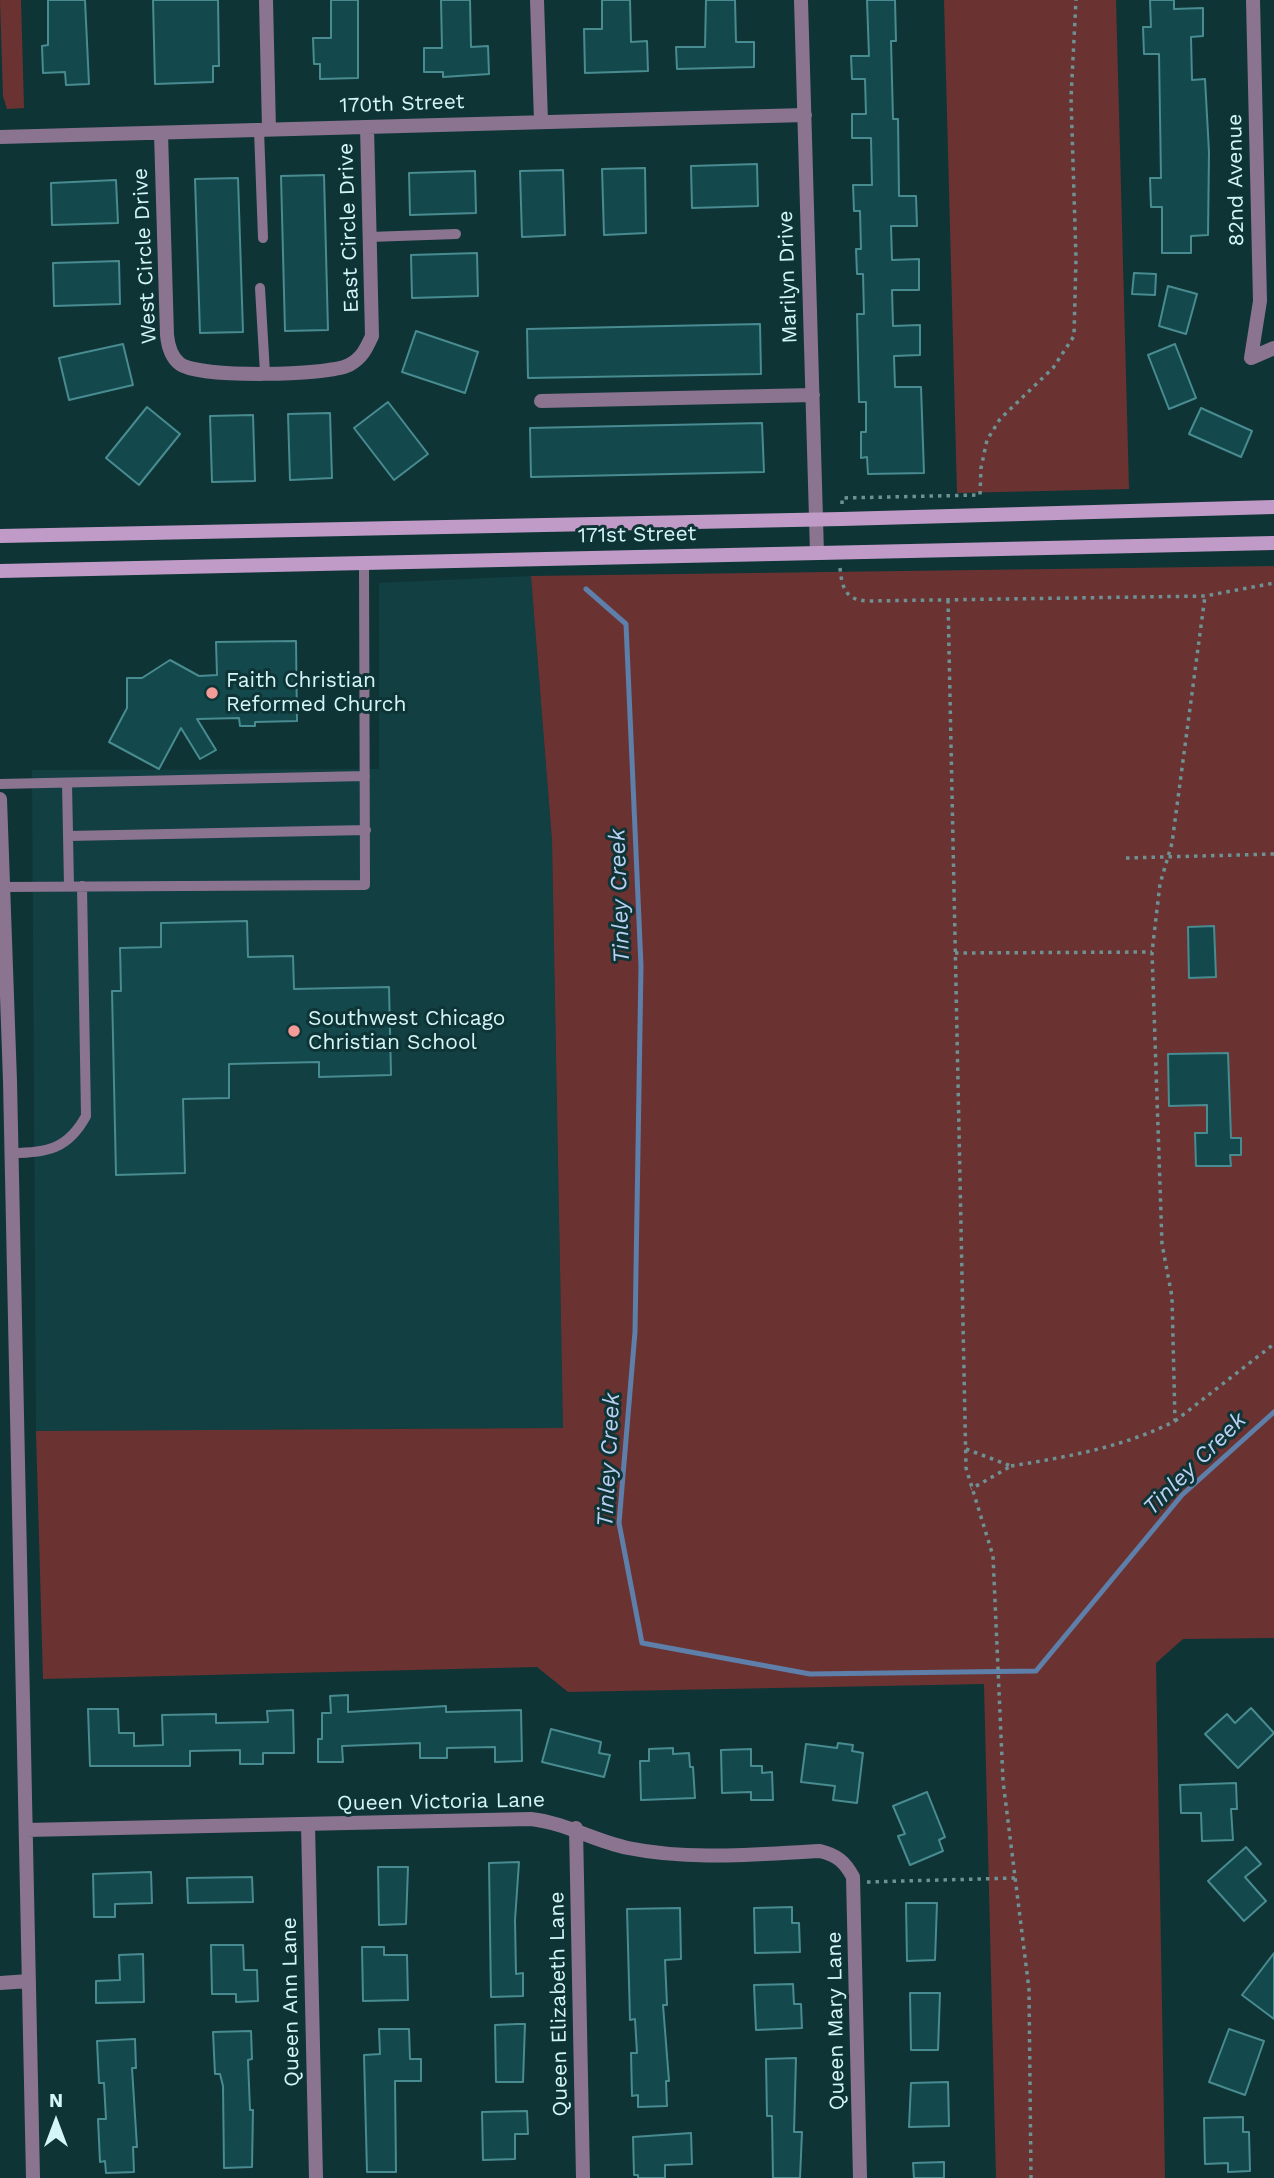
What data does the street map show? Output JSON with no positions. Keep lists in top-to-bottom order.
{
  "streets": {
    "street": [
      "170th Street",
      "82nd Avenue",
      "East Circle Drive",
      "West Circle Drive",
      "Marilyn Drive",
      "171st Street",
      "Queen Victoria Lane",
      "Queen Ann Lane",
      "Queen Elizabeth Lane",
      "Queen Mary Lane"
    ]
  },
  "crossings": [
    ["170th Street", "East Circle Drive"],
    ["170th Street", "West Circle Drive"],
    ["170th Street", "Marilyn Drive"],
    ["East Circle Drive", "West Circle Drive"],
    ["Marilyn Drive", "171st Street"],
    ["Queen Victoria Lane", "Queen Ann Lane"],
    ["Queen Victoria Lane", "Queen Elizabeth Lane"],
    ["Queen Victoria Lane", "Queen Mary Lane"]
  ],
  "water": ["Tinley Creek"],
  "places": ["Faith Christian Reformed Church", "Southwest Chicago Christian School"],
  "north": "top"
}
